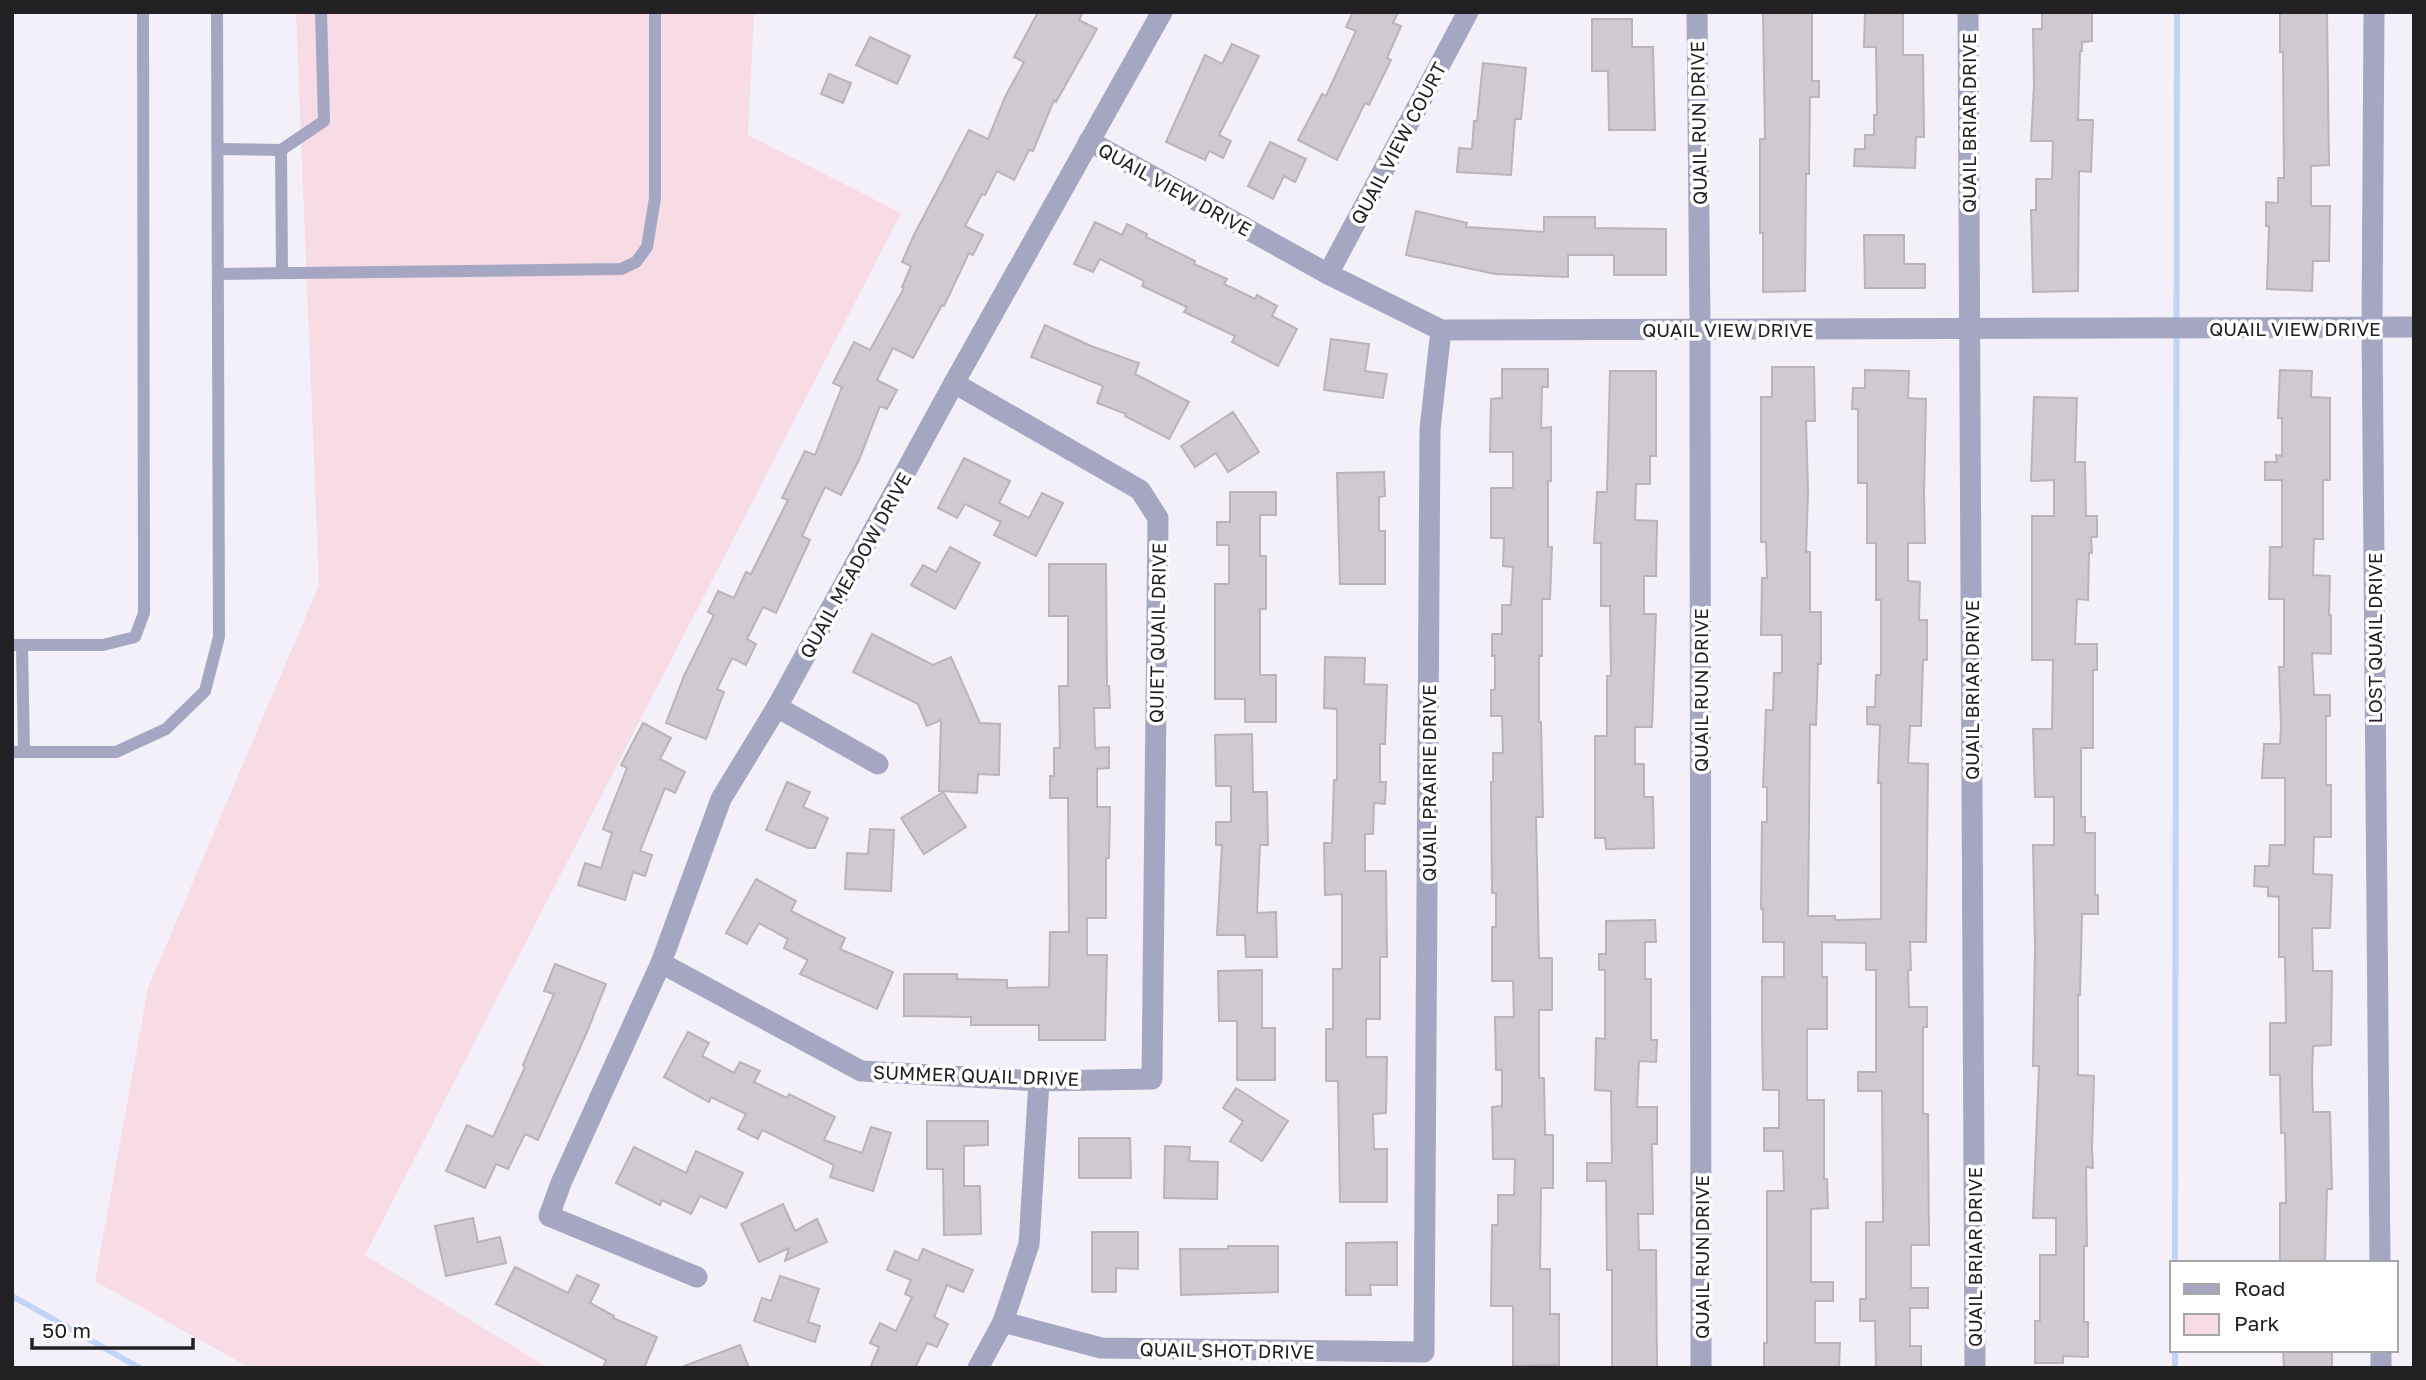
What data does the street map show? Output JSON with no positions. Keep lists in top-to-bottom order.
{
  "streets": {
    "street": [
      "QUAIL RUN DRIVE",
      "QUAIL BRIAR DRIVE",
      "QUAIL VIEW COURT",
      "QUAIL VIEW DRIVE",
      "QUAIL MEADOW DRIVE",
      "QUIET QUAIL DRIVE",
      "LOST QUAIL DRIVE",
      "QUAIL PRAIRIE DRIVE",
      "SUMMER QUAIL DRIVE",
      "QUAIL SHOT DRIVE"
    ]
  },
  "crossings": [
    ["QUAIL RUN DRIVE", "QUAIL VIEW DRIVE"],
    ["QUAIL BRIAR DRIVE", "QUAIL VIEW DRIVE"],
    ["QUAIL VIEW COURT", "QUAIL VIEW DRIVE"],
    ["QUAIL VIEW DRIVE", "QUAIL MEADOW DRIVE"],
    ["QUAIL VIEW DRIVE", "LOST QUAIL DRIVE"],
    ["QUAIL VIEW DRIVE", "QUAIL PRAIRIE DRIVE"],
    ["QUAIL MEADOW DRIVE", "QUIET QUAIL DRIVE"],
    ["QUAIL MEADOW DRIVE", "SUMMER QUAIL DRIVE"],
    ["QUIET QUAIL DRIVE", "SUMMER QUAIL DRIVE"],
    ["QUAIL PRAIRIE DRIVE", "QUAIL SHOT DRIVE"]
  ],
  "legend": ["Road", "Park"],
  "scale_bar": "50 m"
}
